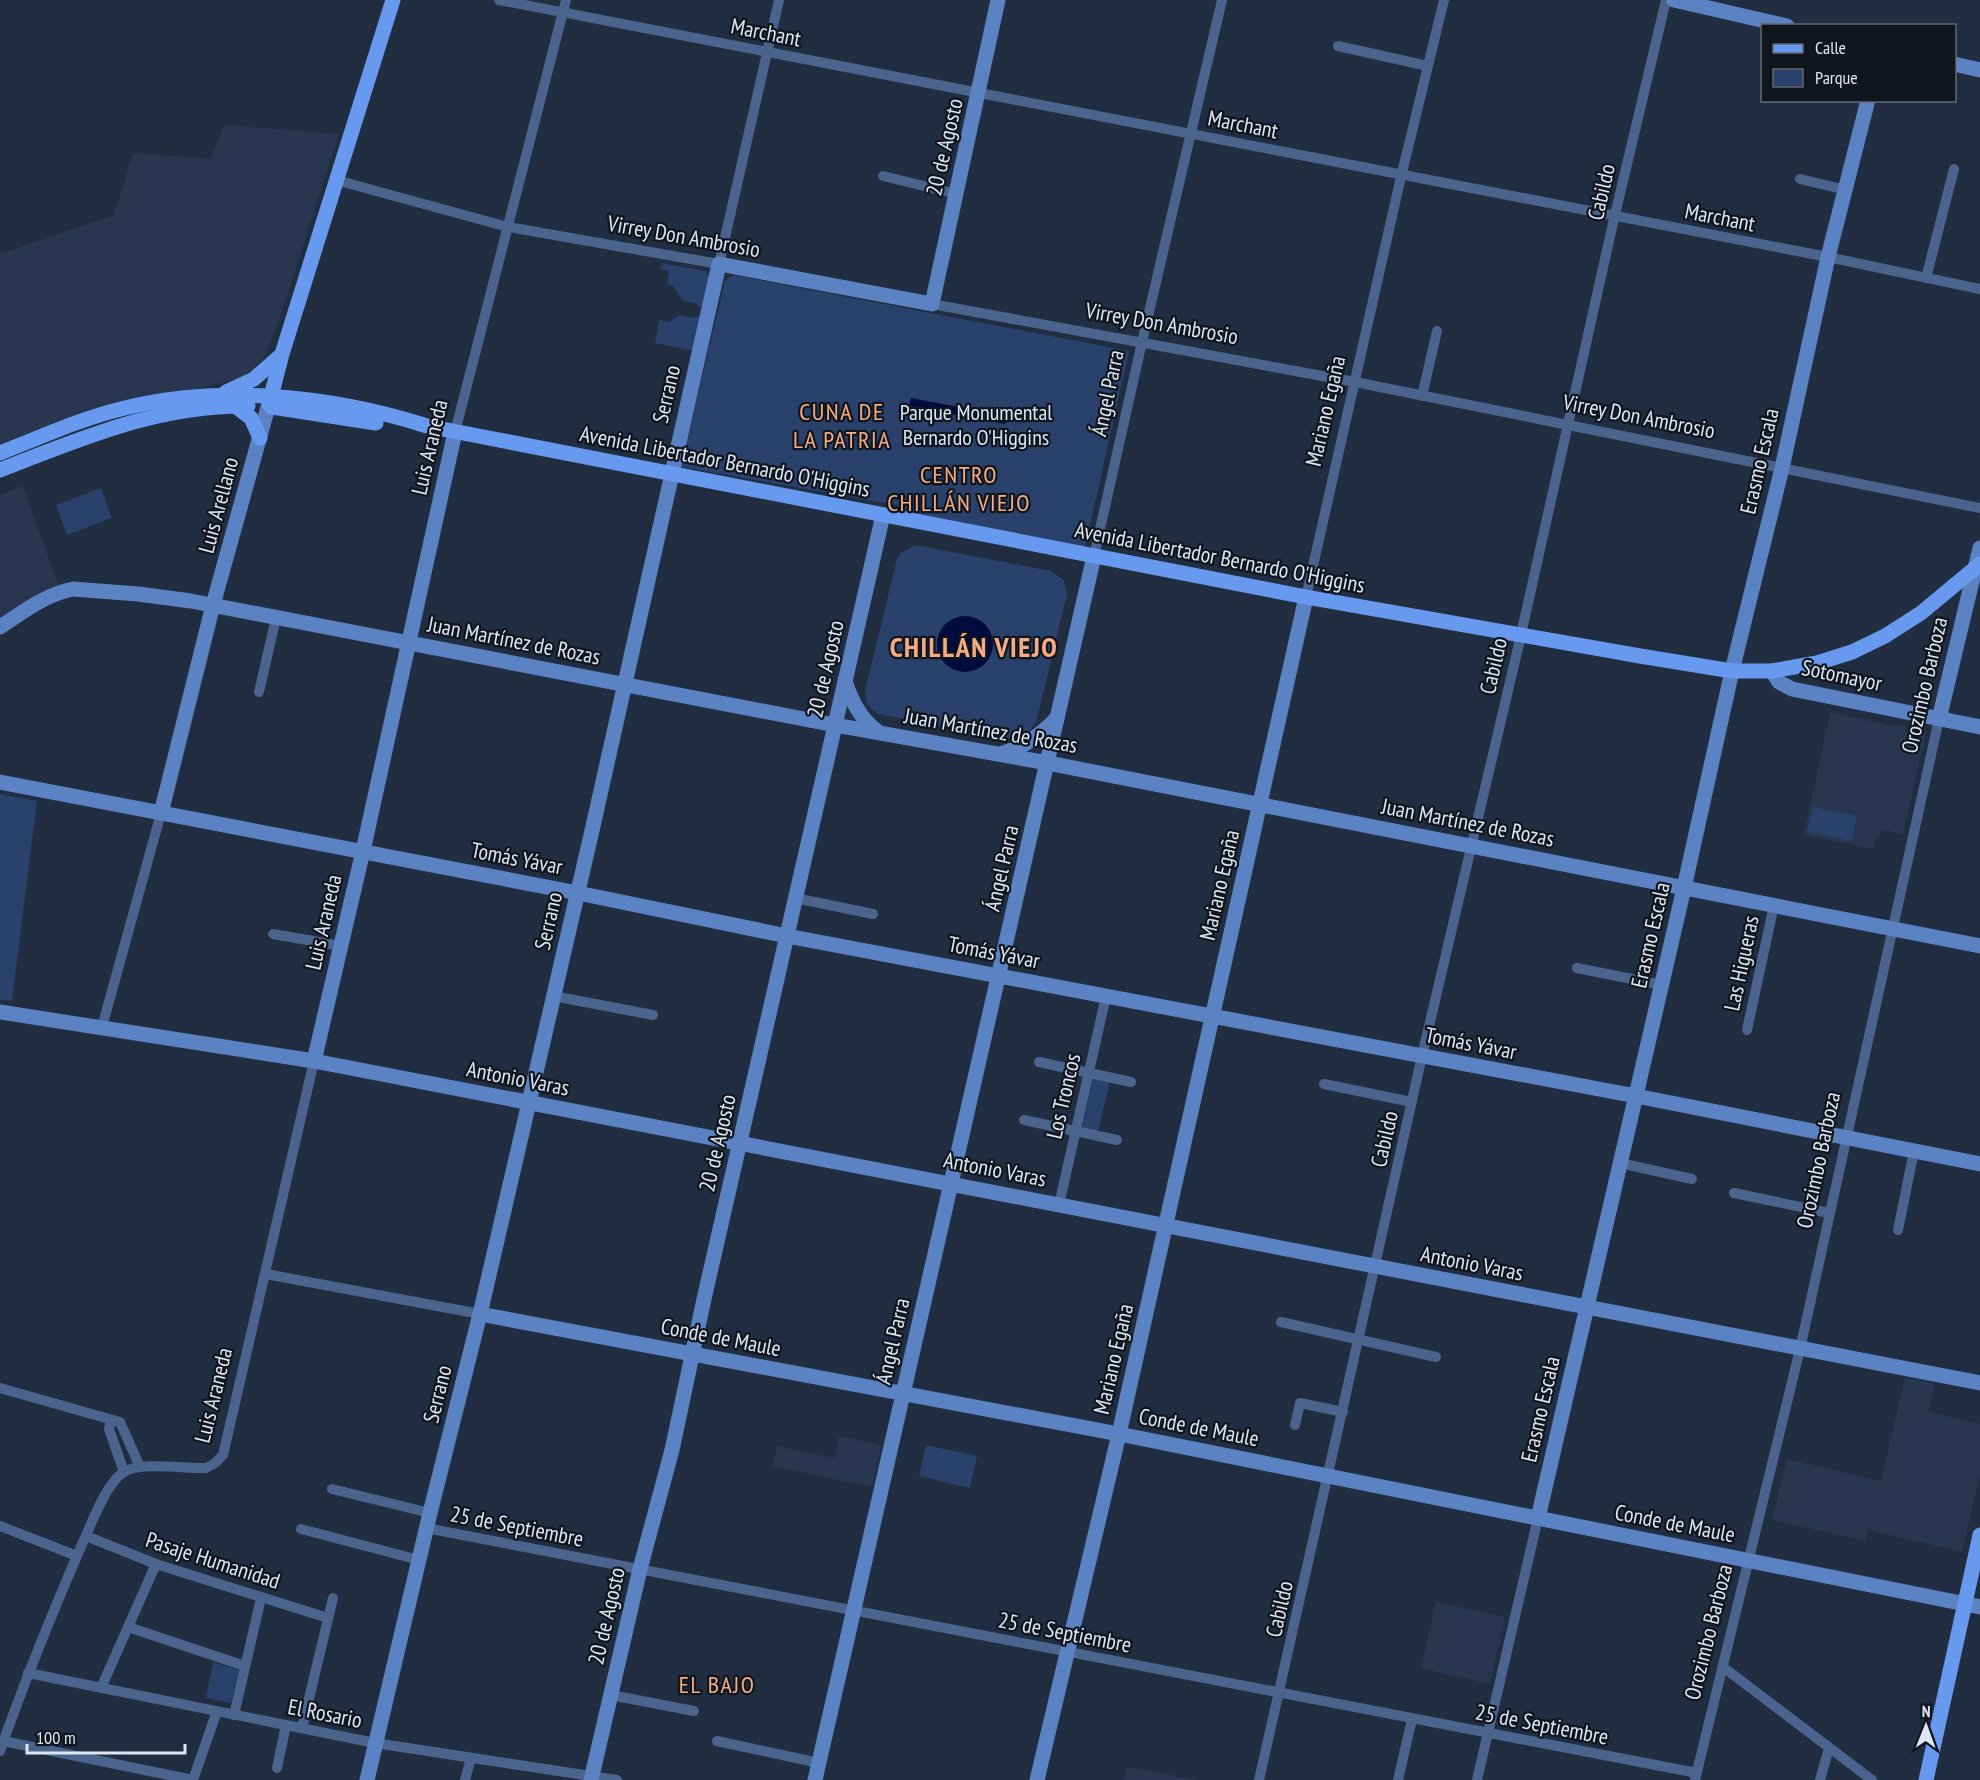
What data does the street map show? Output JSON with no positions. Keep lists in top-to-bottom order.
{
  "streets": {
    "main road": ["Avenida Libertador Bernardo O'Higgins", "Luis Arellano"],
    "street": [
      "Marchant",
      "20 de Agosto",
      "Cabildo",
      "Virrey Don Ambrosio",
      "Ángel Parra",
      "Serrano",
      "Mariano Egaña",
      "Luis Araneda",
      "Erasmo Escala",
      "Juan Martínez de Rozas",
      "Sotomayor",
      "Orozimbo Barboza",
      "Tomás Yávar",
      "Las Higueras",
      "Antonio Varas",
      "Los Troncos",
      "Conde de Maule",
      "25 de Septiembre",
      "Pasaje Humanidad",
      "El Rosario"
    ]
  },
  "crossings": [
    ["Marchant", "20 de Agosto"],
    ["Marchant", "Cabildo"],
    ["Marchant", "Ángel Parra"],
    ["Marchant", "Serrano"],
    ["Marchant", "Mariano Egaña"],
    ["Marchant", "Luis Araneda"],
    ["Marchant", "Erasmo Escala"],
    ["20 de Agosto", "Virrey Don Ambrosio"],
    ["20 de Agosto", "Avenida Libertador Bernardo O'Higgins"],
    ["20 de Agosto", "Juan Martínez de Rozas"],
    ["20 de Agosto", "Tomás Yávar"],
    ["20 de Agosto", "Antonio Varas"],
    ["20 de Agosto", "Conde de Maule"],
    ["20 de Agosto", "25 de Septiembre"],
    ["20 de Agosto", "El Rosario"],
    ["Cabildo", "Virrey Don Ambrosio"],
    ["Cabildo", "Avenida Libertador Bernardo O'Higgins"],
    ["Cabildo", "Juan Martínez de Rozas"],
    ["Cabildo", "Tomás Yávar"],
    ["Cabildo", "Antonio Varas"],
    ["Cabildo", "Conde de Maule"],
    ["Cabildo", "25 de Septiembre"],
    ["Virrey Don Ambrosio", "Ángel Parra"],
    ["Virrey Don Ambrosio", "Serrano"],
    ["Virrey Don Ambrosio", "Mariano Egaña"],
    ["Virrey Don Ambrosio", "Luis Araneda"],
    ["Virrey Don Ambrosio", "Erasmo Escala"],
    ["Virrey Don Ambrosio", "Luis Arellano"],
    ["Ángel Parra", "Avenida Libertador Bernardo O'Higgins"],
    ["Ángel Parra", "Juan Martínez de Rozas"],
    ["Ángel Parra", "Tomás Yávar"],
    ["Ángel Parra", "Antonio Varas"],
    ["Ángel Parra", "Conde de Maule"],
    ["Ángel Parra", "25 de Septiembre"],
    ["Serrano", "Avenida Libertador Bernardo O'Higgins"],
    ["Serrano", "Juan Martínez de Rozas"],
    ["Serrano", "Tomás Yávar"],
    ["Serrano", "Antonio Varas"],
    ["Serrano", "Conde de Maule"],
    ["Serrano", "25 de Septiembre"],
    ["Serrano", "El Rosario"],
    ["Mariano Egaña", "Avenida Libertador Bernardo O'Higgins"],
    ["Mariano Egaña", "Juan Martínez de Rozas"],
    ["Mariano Egaña", "Tomás Yávar"],
    ["Mariano Egaña", "Antonio Varas"],
    ["Mariano Egaña", "Conde de Maule"],
    ["Mariano Egaña", "25 de Septiembre"],
    ["Luis Araneda", "Avenida Libertador Bernardo O'Higgins"],
    ["Luis Araneda", "Juan Martínez de Rozas"],
    ["Luis Araneda", "Tomás Yávar"],
    ["Luis Araneda", "Antonio Varas"],
    ["Luis Araneda", "Conde de Maule"],
    ["Avenida Libertador Bernardo O'Higgins", "Erasmo Escala"],
    ["Avenida Libertador Bernardo O'Higgins", "Luis Arellano"],
    ["Avenida Libertador Bernardo O'Higgins", "Sotomayor"],
    ["Avenida Libertador Bernardo O'Higgins", "Orozimbo Barboza"],
    ["Erasmo Escala", "Juan Martínez de Rozas"],
    ["Erasmo Escala", "Tomás Yávar"],
    ["Erasmo Escala", "Antonio Varas"],
    ["Erasmo Escala", "Conde de Maule"],
    ["Erasmo Escala", "25 de Septiembre"],
    ["Luis Arellano", "Juan Martínez de Rozas"],
    ["Luis Arellano", "Tomás Yávar"],
    ["Luis Arellano", "Antonio Varas"],
    ["Juan Martínez de Rozas", "Orozimbo Barboza"],
    ["Juan Martínez de Rozas", "Las Higueras"],
    ["Sotomayor", "Orozimbo Barboza"],
    ["Orozimbo Barboza", "Tomás Yávar"],
    ["Orozimbo Barboza", "Antonio Varas"],
    ["Orozimbo Barboza", "Conde de Maule"],
    ["Orozimbo Barboza", "25 de Septiembre"],
    ["Tomás Yávar", "Los Troncos"],
    ["Antonio Varas", "Los Troncos"]
  ],
  "districts": [
    "CUNA DE LA PATRIA",
    "CENTRO CHILLÁN VIEJO",
    "CHILLÁN VIEJO",
    "EL BAJO"
  ],
  "parks": ["Parque Monumental Bernardo O'Higgins"],
  "legend": ["Calle", "Parque"],
  "scale_bar": "100 m",
  "north": "top"
}
